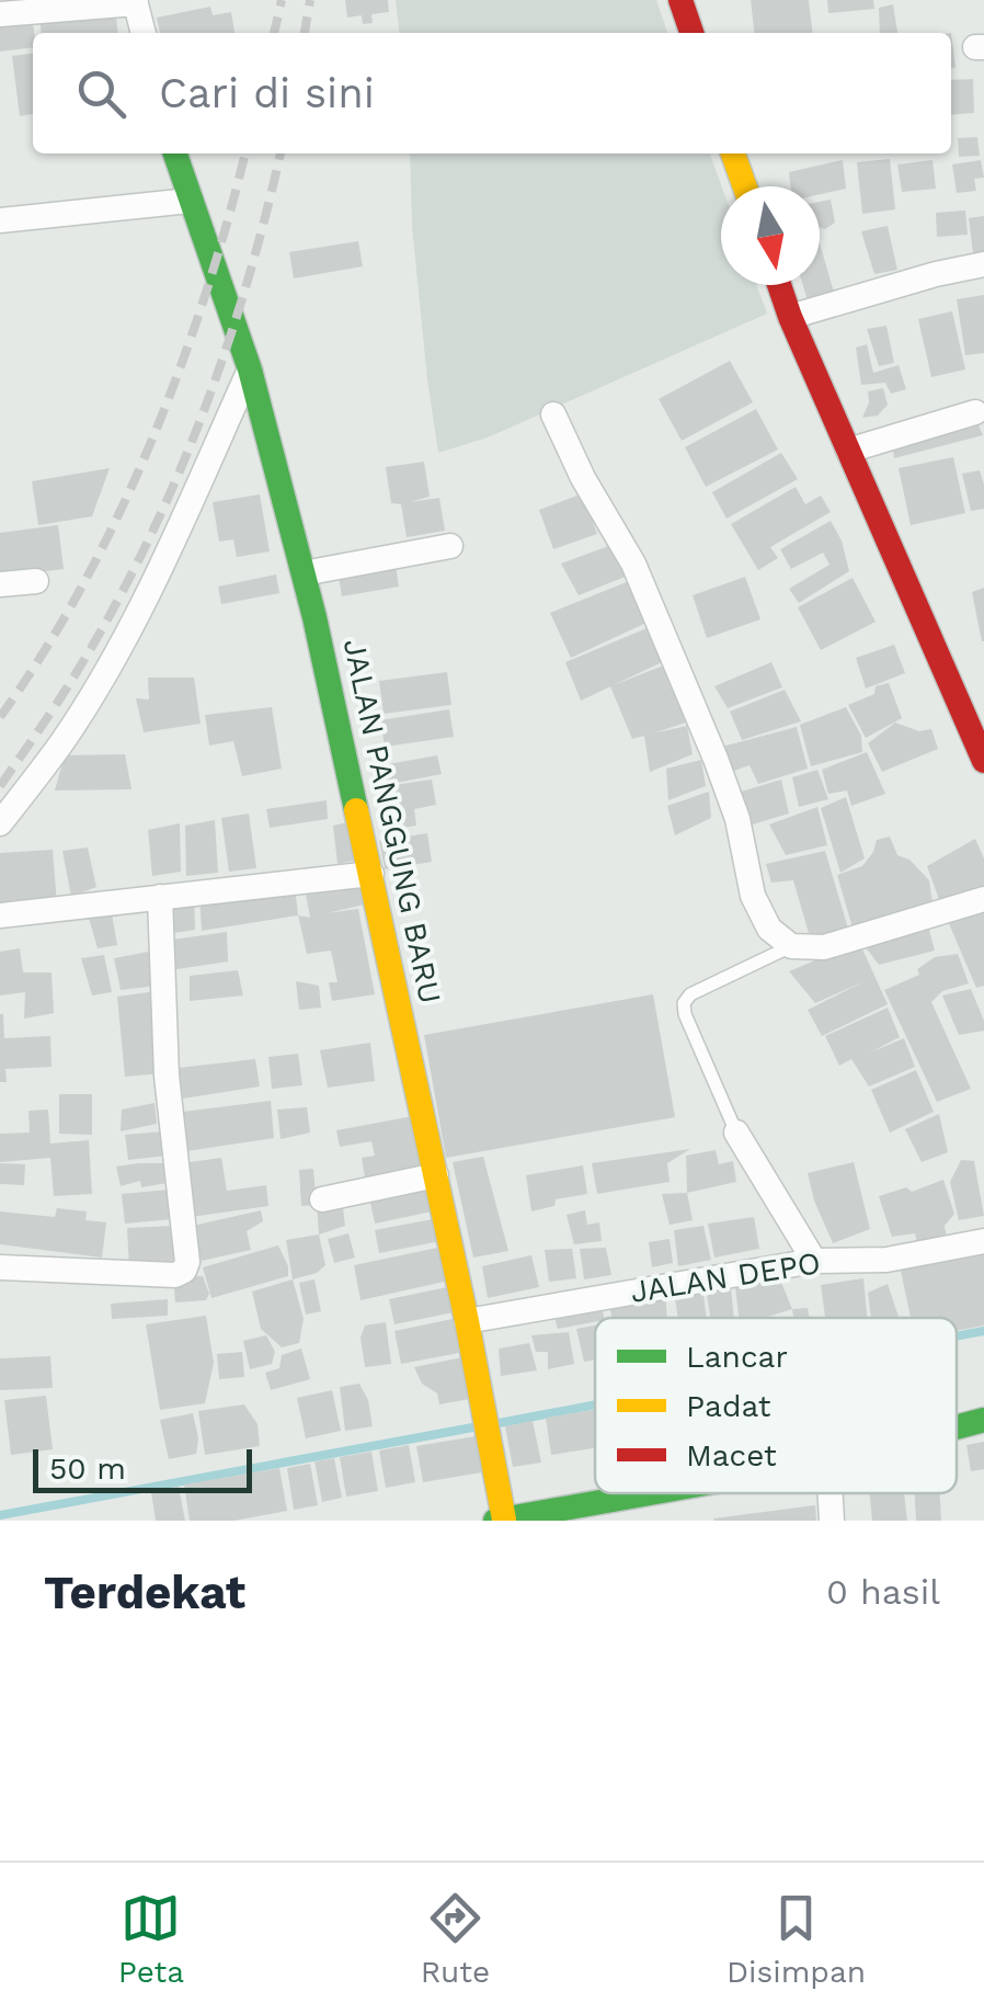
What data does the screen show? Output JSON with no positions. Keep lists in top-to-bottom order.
{
  "streets": {
    "street": ["JALAN PANGGUNG BARU", "JALAN DEPO"]
  },
  "crossings": [
    ["JALAN PANGGUNG BARU", "JALAN DEPO"]
  ],
  "legend": ["Lancar", "Padat", "Macet"],
  "scale_bar": "50 m",
  "north": "bottom",
  "page": {
    "search": "Cari di sini",
    "scale": "50 m",
    "heading": ["Terdekat", "0 hasil"],
    "nav": ["Peta", "Rute", "Disimpan"]
  }
}
